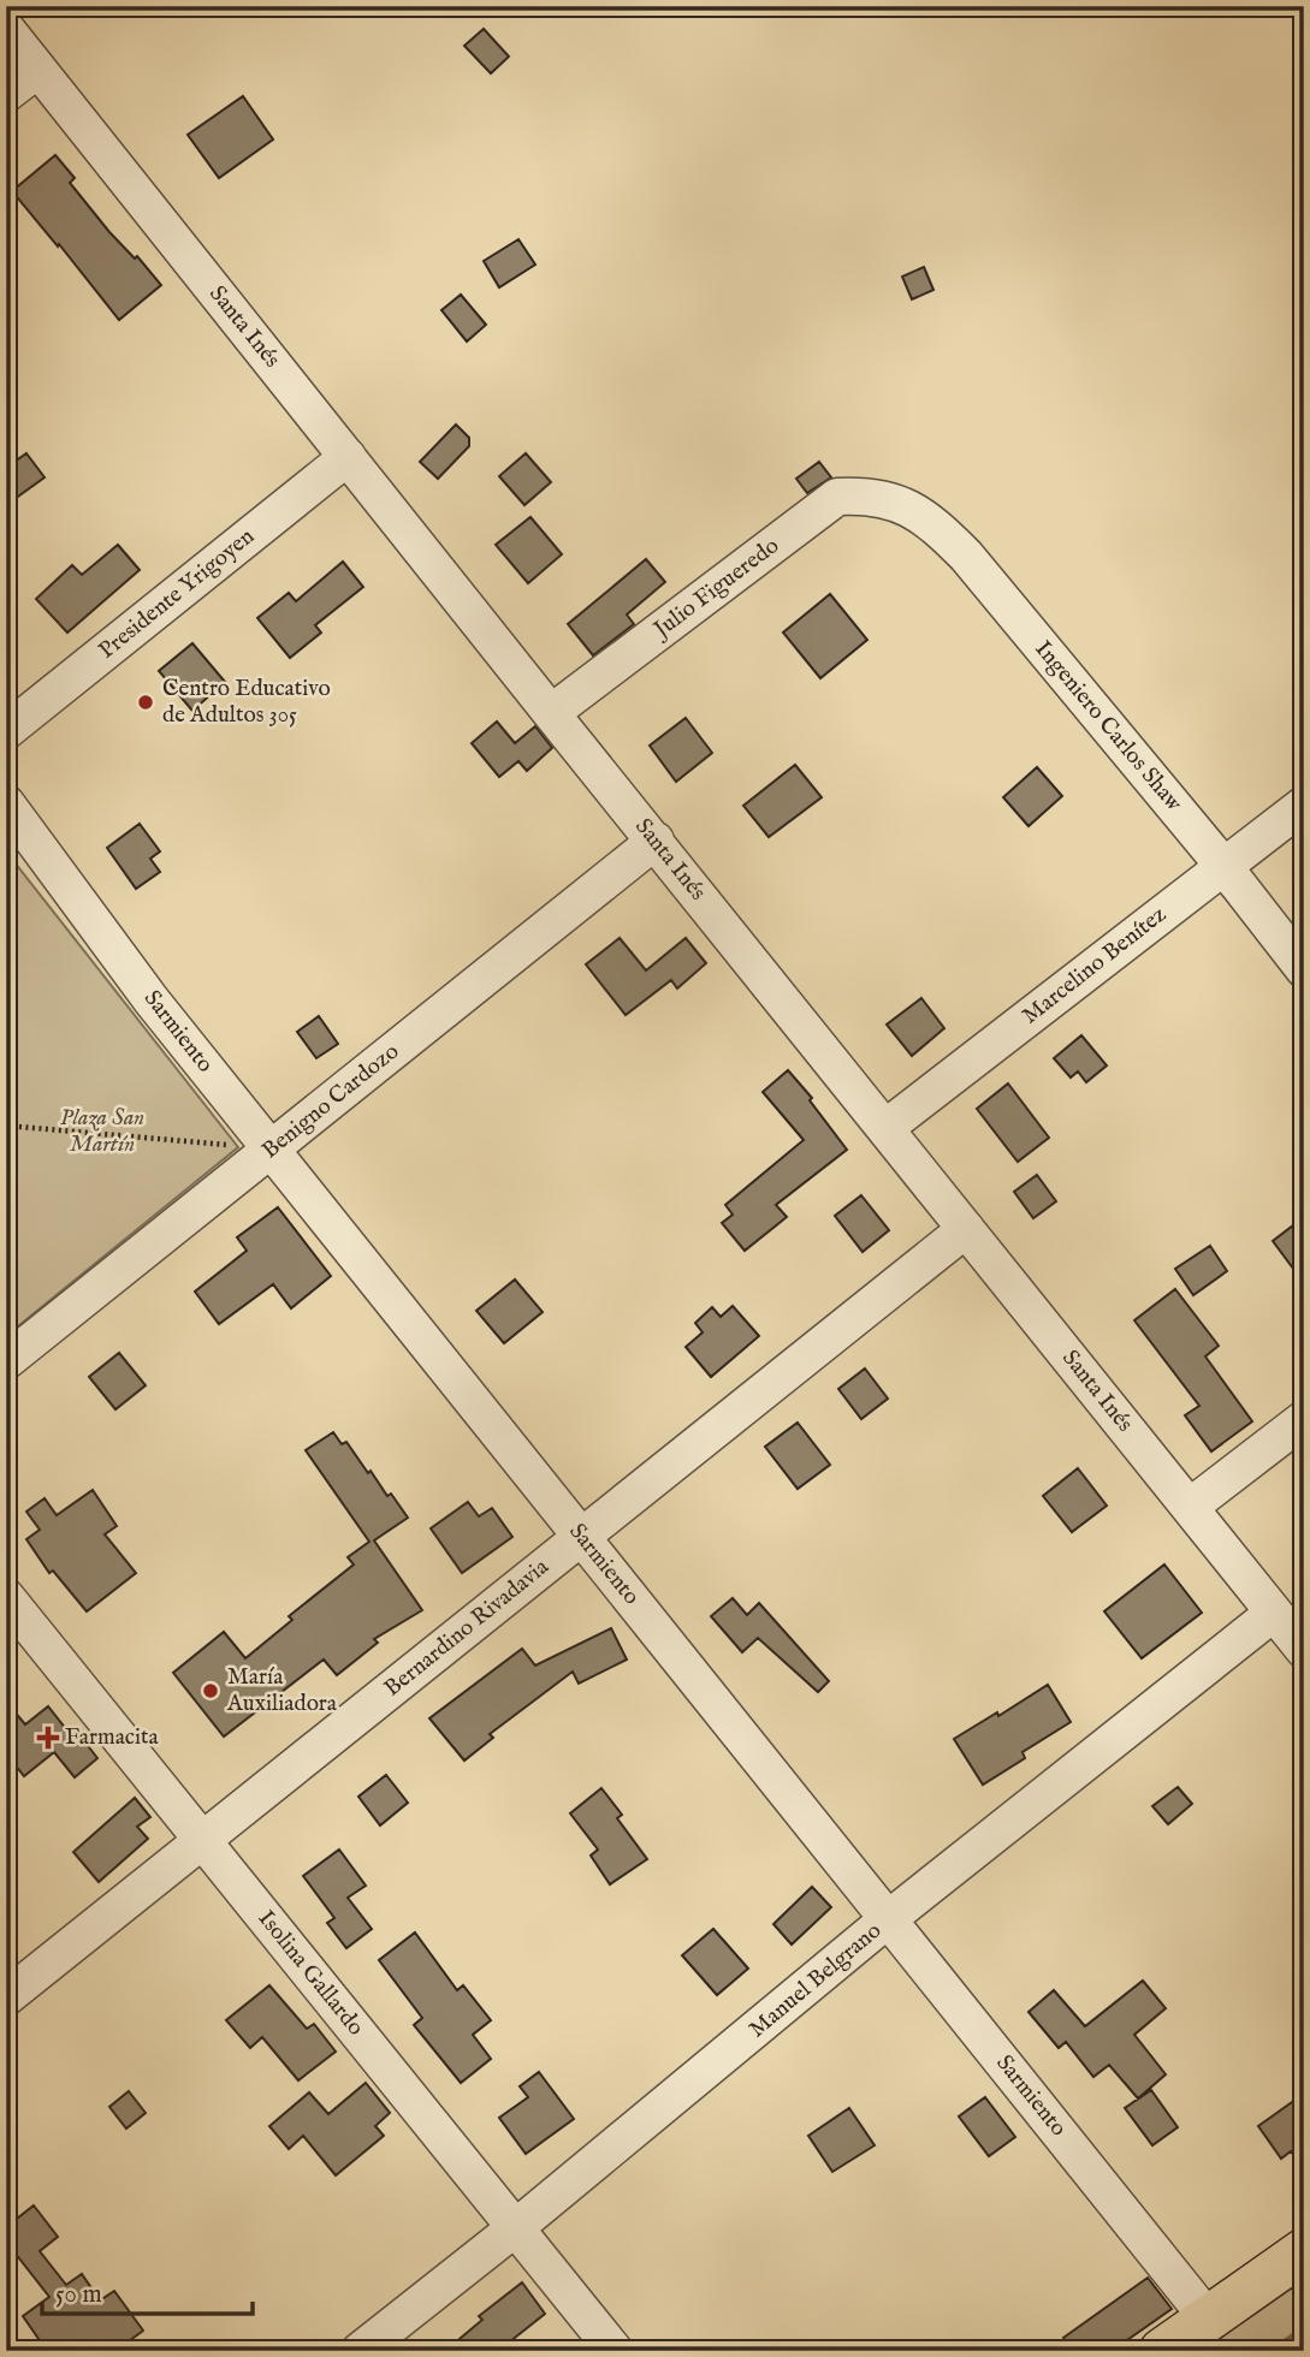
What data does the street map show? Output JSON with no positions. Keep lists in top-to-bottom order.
{
  "streets": {
    "street": [
      "Santa Inés",
      "Julio Figueredo",
      "Presidente Yrigoyen",
      "Ingeniero Carlos Shaw",
      "Marcelino Benítez",
      "Sarmiento",
      "Benigno Cardozo",
      "Bernardino Rivadavia",
      "Isolina Gallardo",
      "Manuel Belgrano"
    ]
  },
  "crossings": [
    ["Santa Inés", "Julio Figueredo"],
    ["Santa Inés", "Presidente Yrigoyen"],
    ["Santa Inés", "Marcelino Benítez"],
    ["Santa Inés", "Benigno Cardozo"],
    ["Santa Inés", "Bernardino Rivadavia"],
    ["Santa Inés", "Manuel Belgrano"],
    ["Julio Figueredo", "Ingeniero Carlos Shaw"],
    ["Ingeniero Carlos Shaw", "Marcelino Benítez"],
    ["Sarmiento", "Benigno Cardozo"],
    ["Sarmiento", "Bernardino Rivadavia"],
    ["Sarmiento", "Manuel Belgrano"],
    ["Bernardino Rivadavia", "Isolina Gallardo"],
    ["Isolina Gallardo", "Manuel Belgrano"]
  ],
  "parks": ["Plaza San Martín"],
  "places": {
    "other": ["Centro Educativo de Adultos 305", "María Auxiliadora"],
    "health": ["Farmacita"]
  },
  "scale_bar": "50 m"
}
